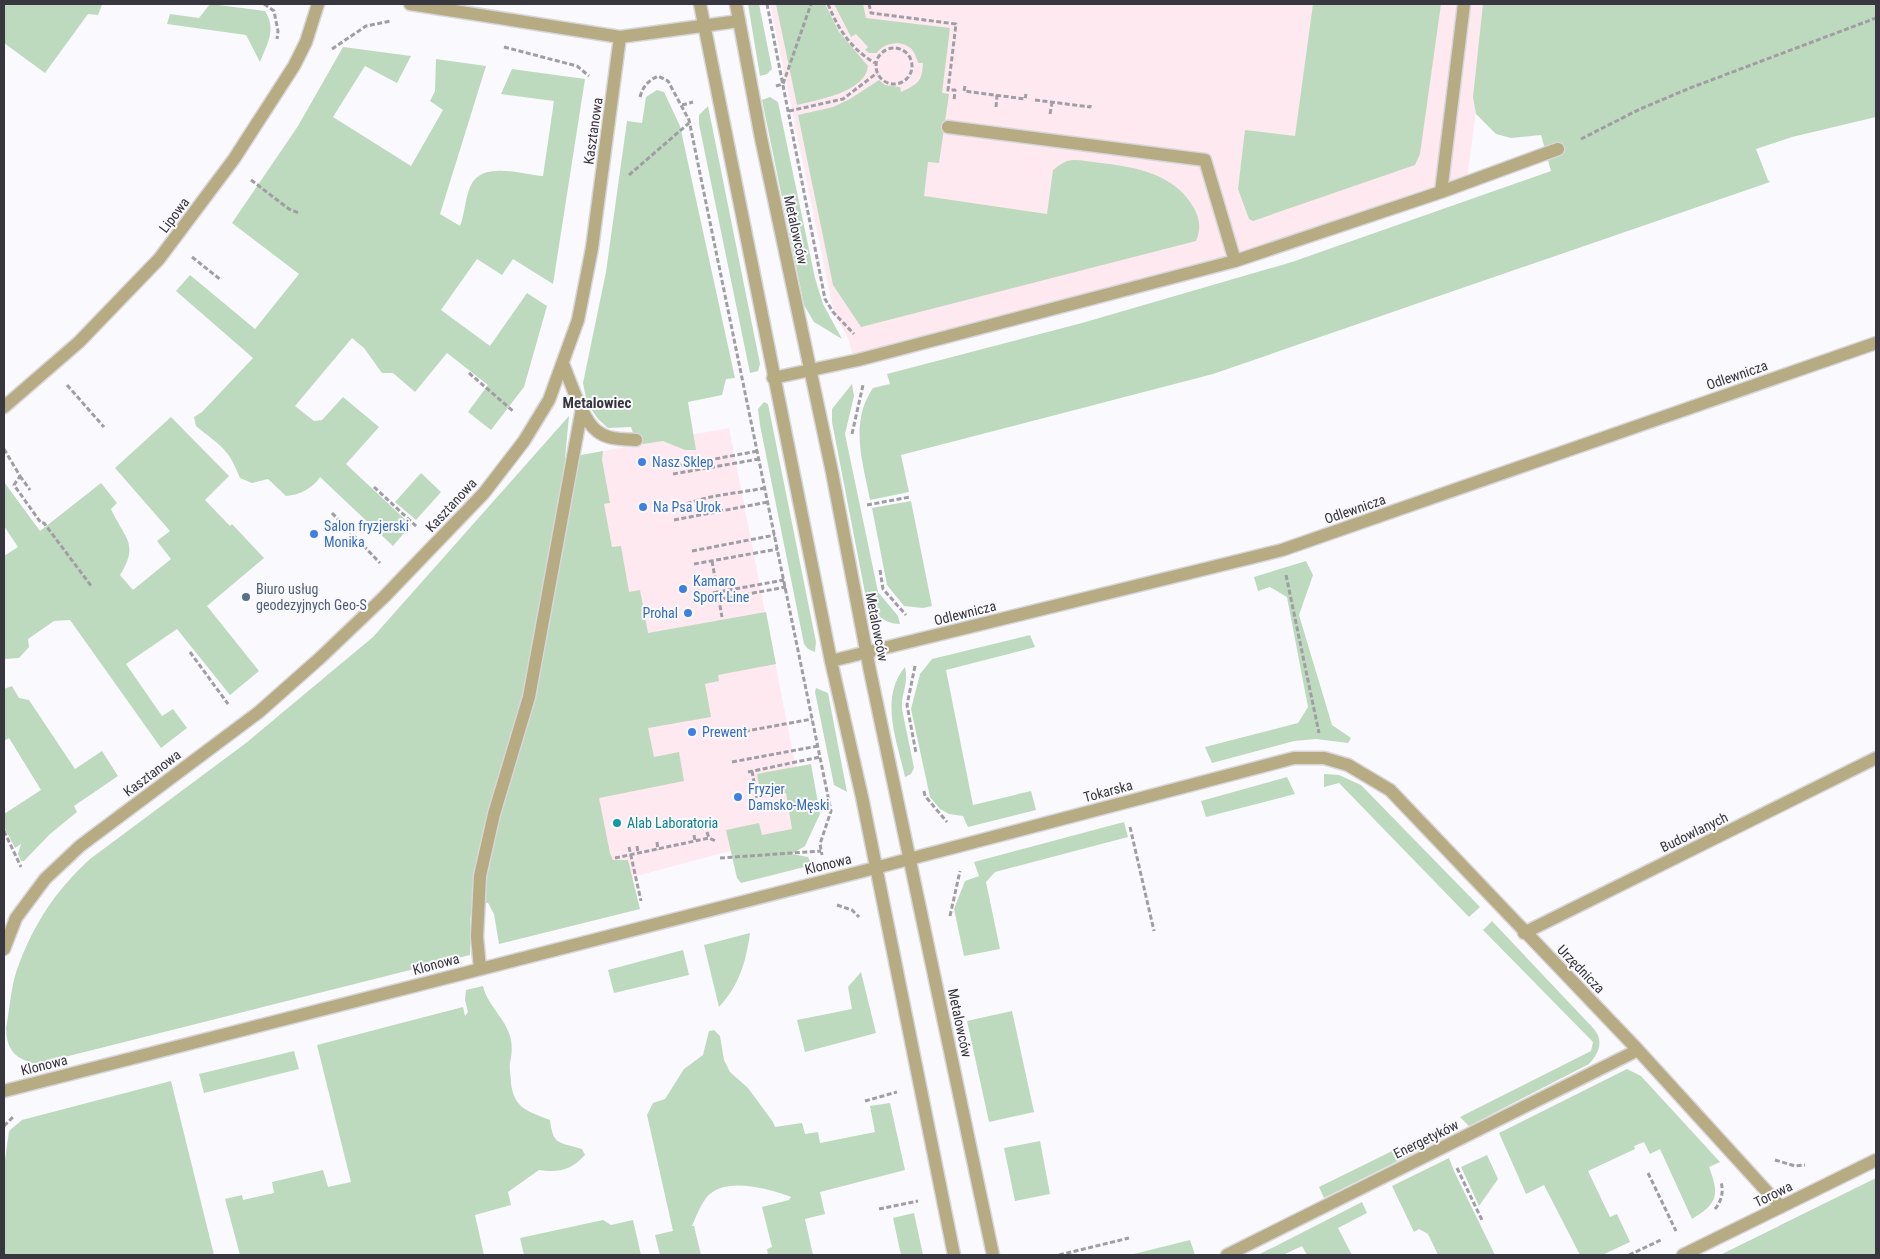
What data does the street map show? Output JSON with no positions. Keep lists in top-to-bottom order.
{
  "streets": {
    "street": [
      "Kasztanowa",
      "Lipowa",
      "Metalowców",
      "Odlewnicza",
      "Tokarska",
      "Budowlanych",
      "Klonowa",
      "Urzędnicza",
      "Energetyków",
      "Torowa"
    ]
  },
  "crossings": [
    ["Metalowców", "Odlewnicza"],
    ["Metalowców", "Tokarska"],
    ["Tokarska", "Klonowa"],
    ["Tokarska", "Urzędnicza"],
    ["Budowlanych", "Urzędnicza"],
    ["Urzędnicza", "Energetyków"],
    ["Urzędnicza", "Torowa"]
  ],
  "districts": ["Metalowiec"],
  "places": [
    "Nasz Sklep",
    "Na Psa Urok",
    "Salon fryzjerski Monika",
    "Kamaro Sport Line",
    "Biuro usług geodezyjnych Geo-S",
    "Prohal",
    "Prewent",
    "Fryzjer Damsko-Męski",
    "Alab Laboratoria"
  ]
}
